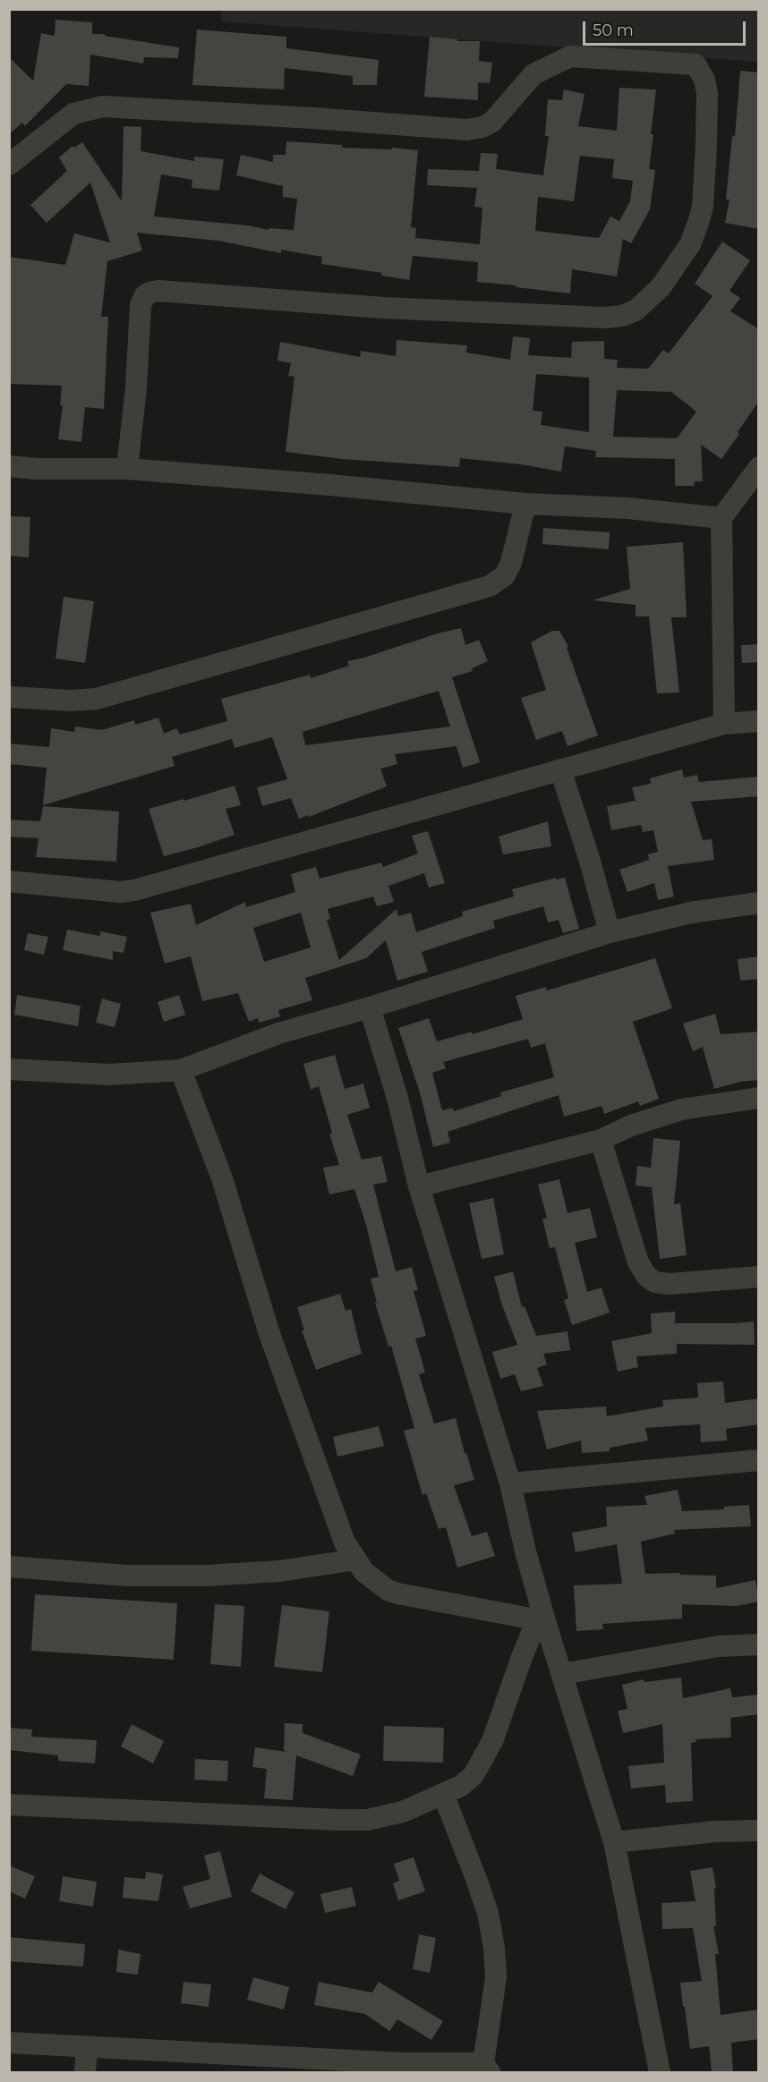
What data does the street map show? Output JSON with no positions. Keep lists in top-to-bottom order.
{
  "scale_bar": "50 m"
}
